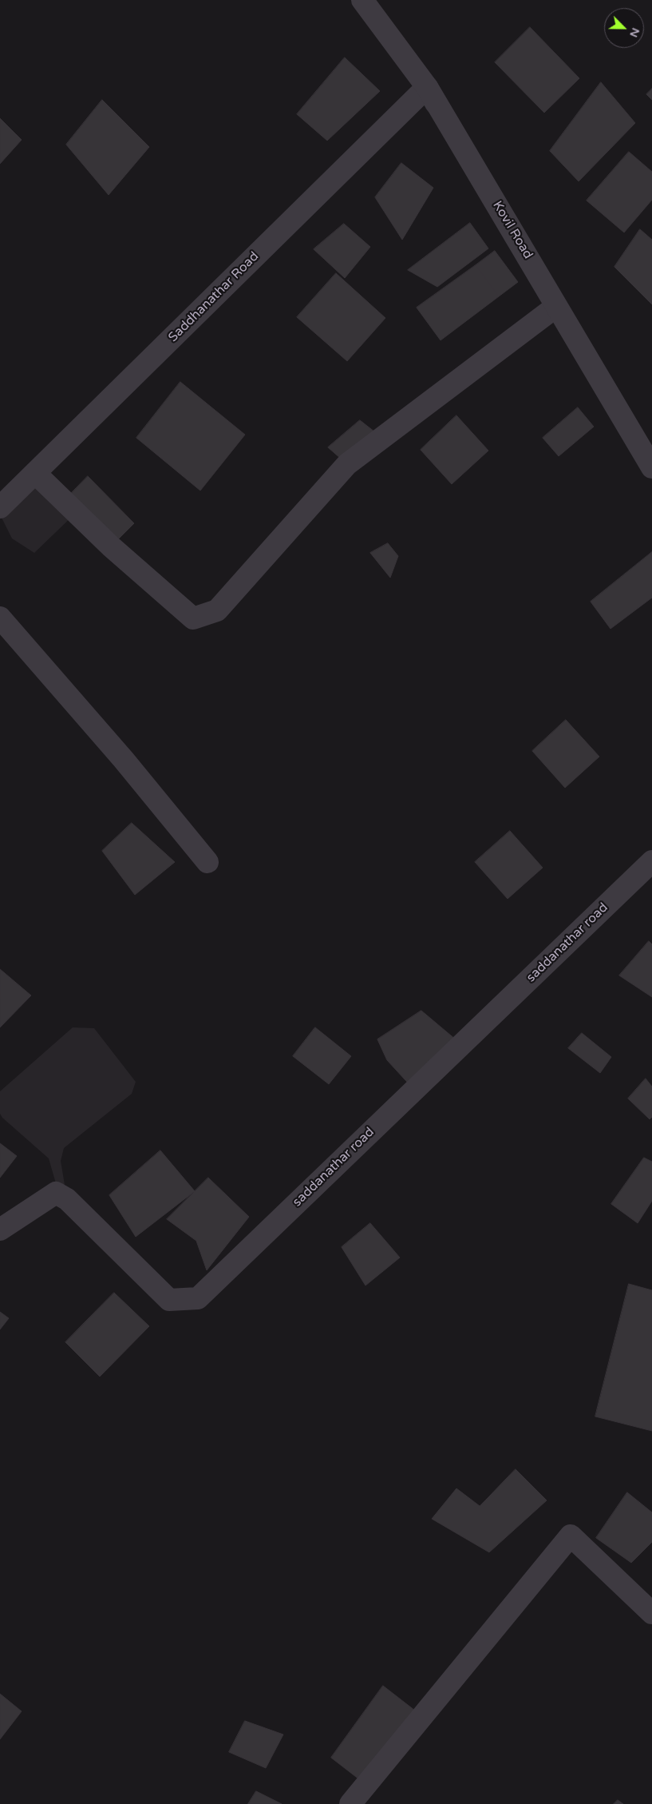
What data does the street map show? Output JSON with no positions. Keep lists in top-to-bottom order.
{
  "streets": {
    "street": ["Kovil Road", "Saddhanathar Road", "saddanathar road"]
  },
  "crossings": [
    ["Kovil Road", "Saddhanathar Road"]
  ],
  "north": "bottom right"
}
